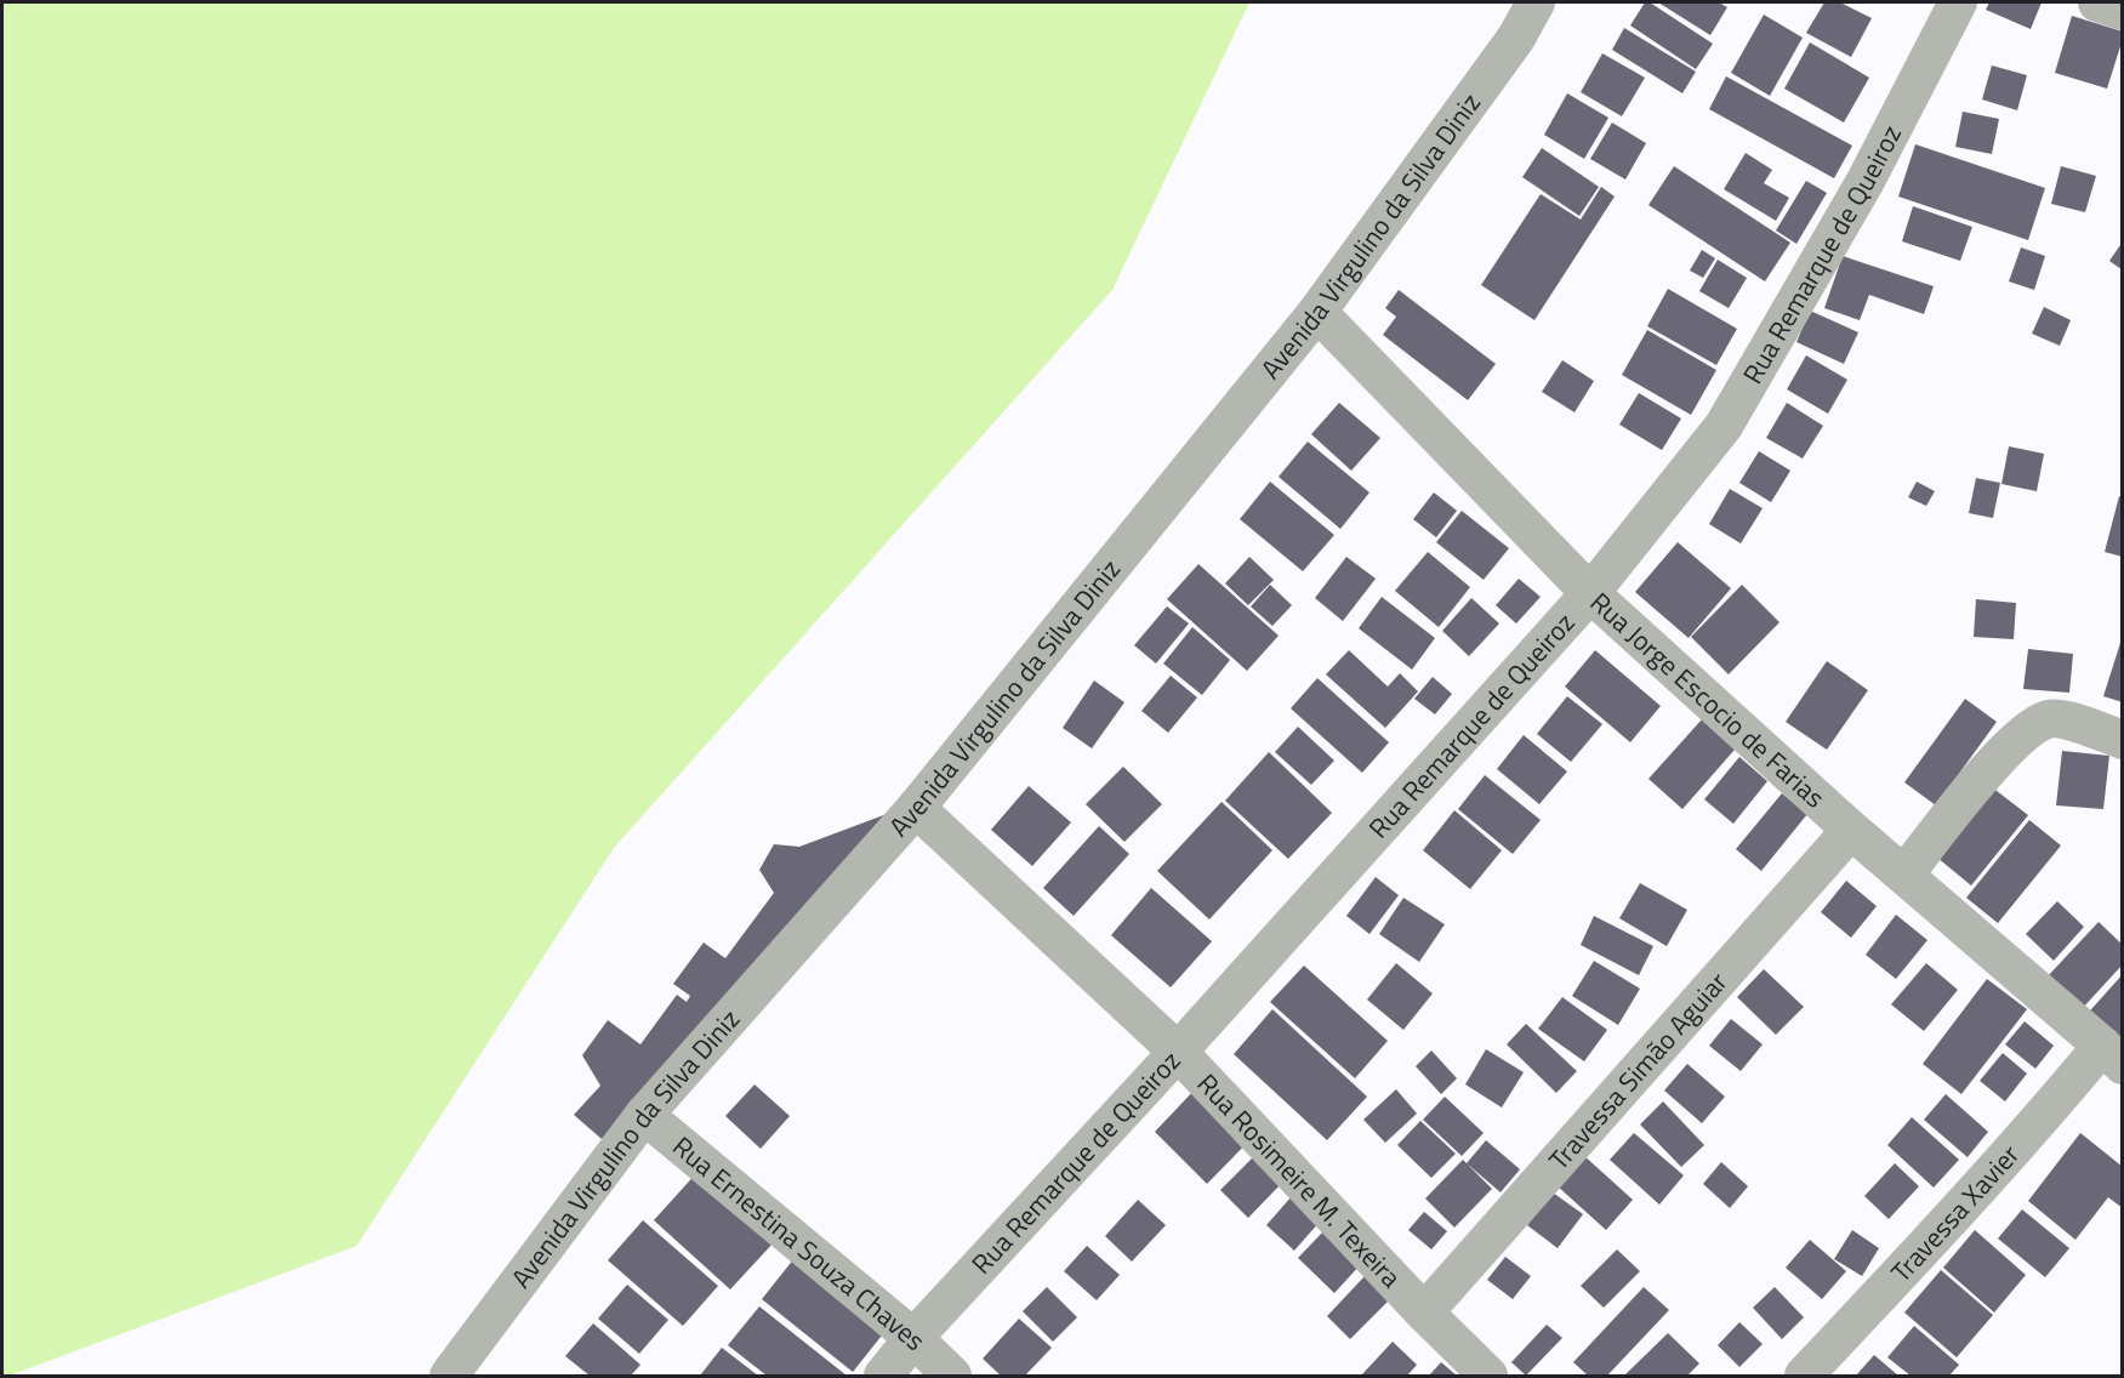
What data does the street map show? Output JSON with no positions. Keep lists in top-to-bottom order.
{
  "streets": {
    "street": [
      "Avenida Virgulino da Silva Diniz",
      "Rua Remarque de Queiroz",
      "Rua Jorge Escocio de Farias",
      "Travessa Simão Aguiar",
      "Rua Rosimeire M. Texeira",
      "Travessa Xavier",
      "Rua Ernestina Souza Chaves"
    ]
  },
  "crossings": [
    ["Avenida Virgulino da Silva Diniz", "Rua Jorge Escocio de Farias"],
    ["Avenida Virgulino da Silva Diniz", "Rua Rosimeire M. Texeira"],
    ["Avenida Virgulino da Silva Diniz", "Rua Ernestina Souza Chaves"],
    ["Rua Remarque de Queiroz", "Rua Jorge Escocio de Farias"],
    ["Rua Remarque de Queiroz", "Rua Rosimeire M. Texeira"],
    ["Rua Remarque de Queiroz", "Rua Ernestina Souza Chaves"],
    ["Rua Jorge Escocio de Farias", "Travessa Simão Aguiar"],
    ["Rua Jorge Escocio de Farias", "Travessa Xavier"],
    ["Travessa Simão Aguiar", "Rua Rosimeire M. Texeira"]
  ]
}
